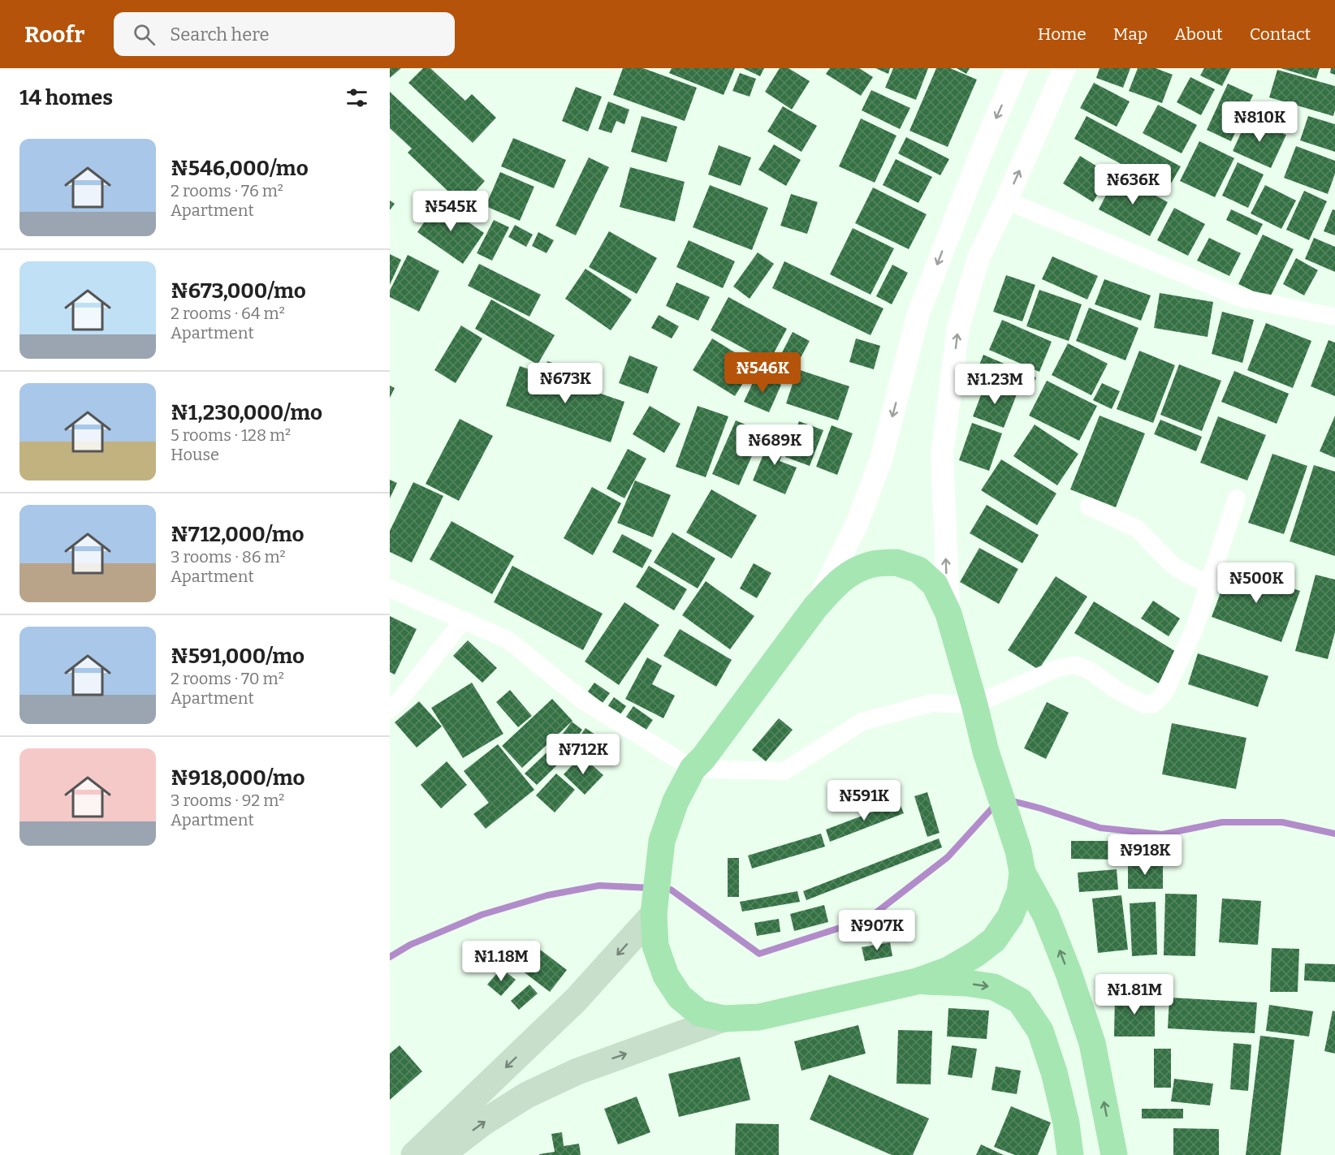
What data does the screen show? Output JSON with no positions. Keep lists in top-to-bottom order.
{
  "page": {
    "header": "Roofr",
    "search": "Search here",
    "nav": [
      "Home",
      "Map",
      "About",
      "Contact"
    ],
    "heading": "14 homes",
    "price": [
      "₦810K",
      "₦636K",
      "₦545K",
      "₦546K",
      "₦673K",
      "₦1.23M",
      "₦689K",
      "₦500K",
      "₦712K",
      "₦591K",
      "₦918K",
      "₦907K",
      "₦1.18M",
      "₦1.81M"
    ],
    "list": [
      {
        "name": "₦546,000/mo",
        "note": "2 rooms · 76 m² · Apartment"
      },
      {
        "name": "₦673,000/mo",
        "note": "2 rooms · 64 m² · Apartment"
      },
      {
        "name": "₦1,230,000/mo",
        "note": "5 rooms · 128 m² · House"
      },
      {
        "name": "₦712,000/mo",
        "note": "3 rooms · 86 m² · Apartment"
      },
      {
        "name": "₦591,000/mo",
        "note": "2 rooms · 70 m² · Apartment"
      },
      {
        "name": "₦918,000/mo",
        "note": "3 rooms · 92 m² · Apartment"
      }
    ]
  }
}
